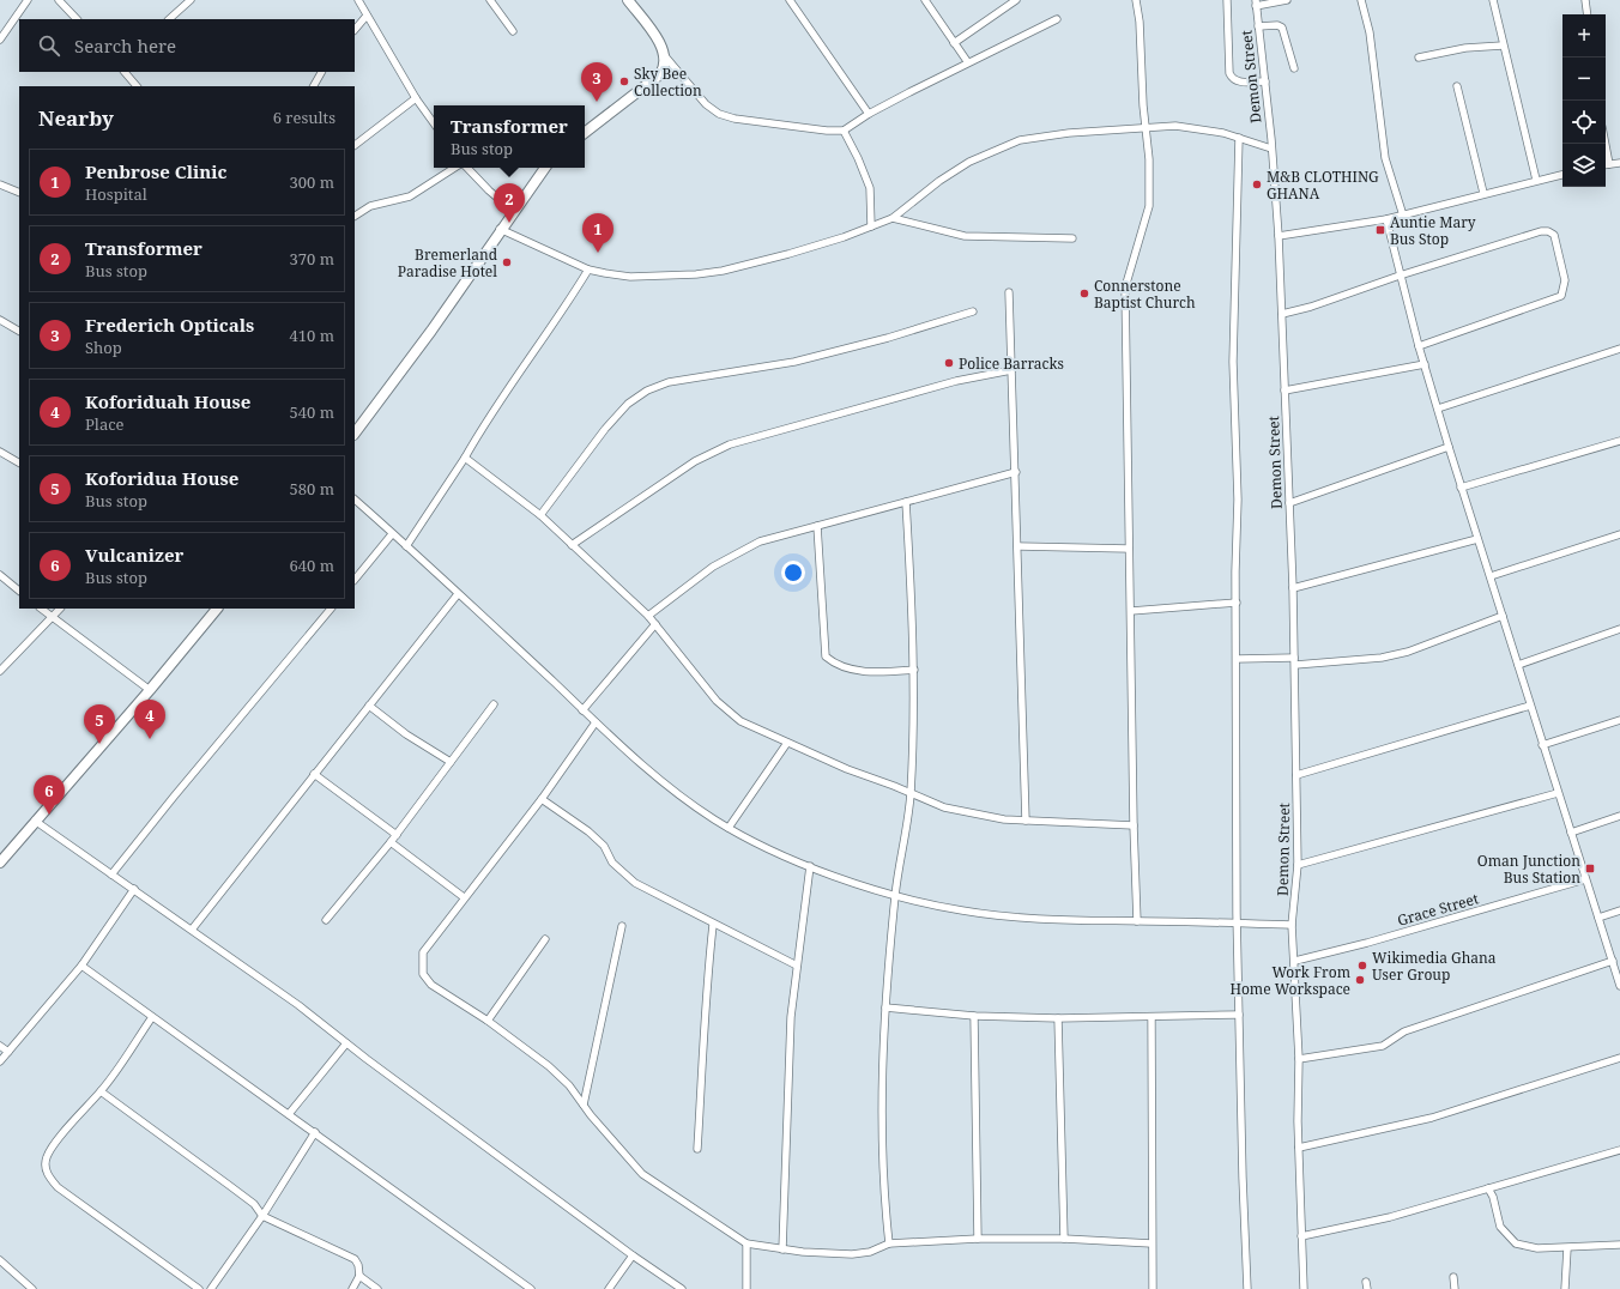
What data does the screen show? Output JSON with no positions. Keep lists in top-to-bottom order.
{
  "streets": {
    "street": ["Demon Street", "Grace Street"]
  },
  "crossings": [
    ["Demon Street", "Grace Street"]
  ],
  "places": {
    "other": [
      "Sky Bee Collection",
      "M&B CLOTHING GHANA",
      "Bremerland Paradise Hotel",
      "Connerstone Baptist Church",
      "Police Barracks",
      "Wikimedia Ghana User Group",
      "Work From Home Workspace"
    ],
    "transit": ["Auntie Mary Bus Stop", "Oman Junction Bus Station"]
  },
  "page": {
    "map_buttons": ["+", "−"],
    "search": "Search here",
    "pins": [
      "3",
      "2",
      "1",
      "4",
      "5",
      "6"
    ],
    "heading": ["Nearby", "6 results"],
    "popup": ["Transformer", "Bus stop"],
    "list": [
      {
        "mark": "1",
        "name": "Penbrose Clinic",
        "note": "Hospital",
        "value": "300 m"
      },
      {
        "mark": "2",
        "name": "Transformer",
        "note": "Bus stop",
        "value": "370 m"
      },
      {
        "mark": "3",
        "name": "Frederich Opticals",
        "note": "Shop",
        "value": "410 m"
      },
      {
        "mark": "4",
        "name": "Koforiduah House",
        "note": "Place",
        "value": "540 m"
      },
      {
        "mark": "5",
        "name": "Koforidua House",
        "note": "Bus stop",
        "value": "580 m"
      },
      {
        "mark": "6",
        "name": "Vulcanizer",
        "note": "Bus stop",
        "value": "640 m"
      }
    ]
  }
}
